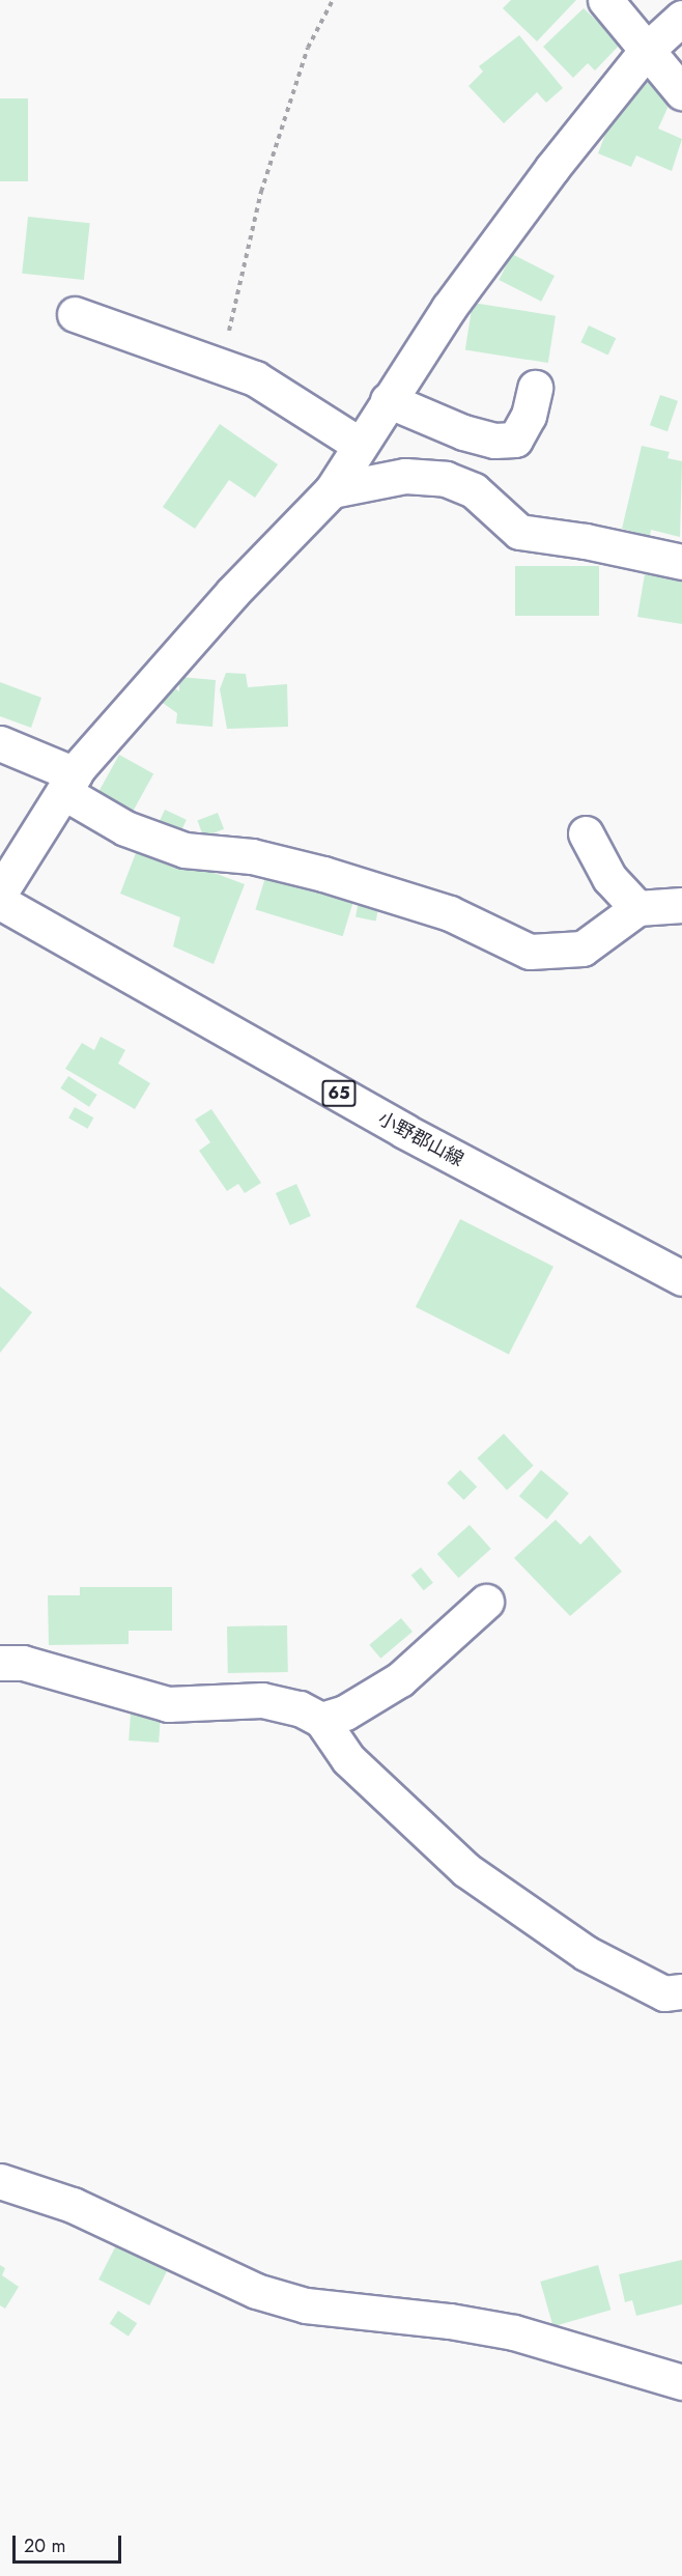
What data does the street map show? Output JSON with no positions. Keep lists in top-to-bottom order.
{
  "streets": {
    "street": ["65", "小野郡山線"]
  },
  "scale_bar": "20 m"
}
